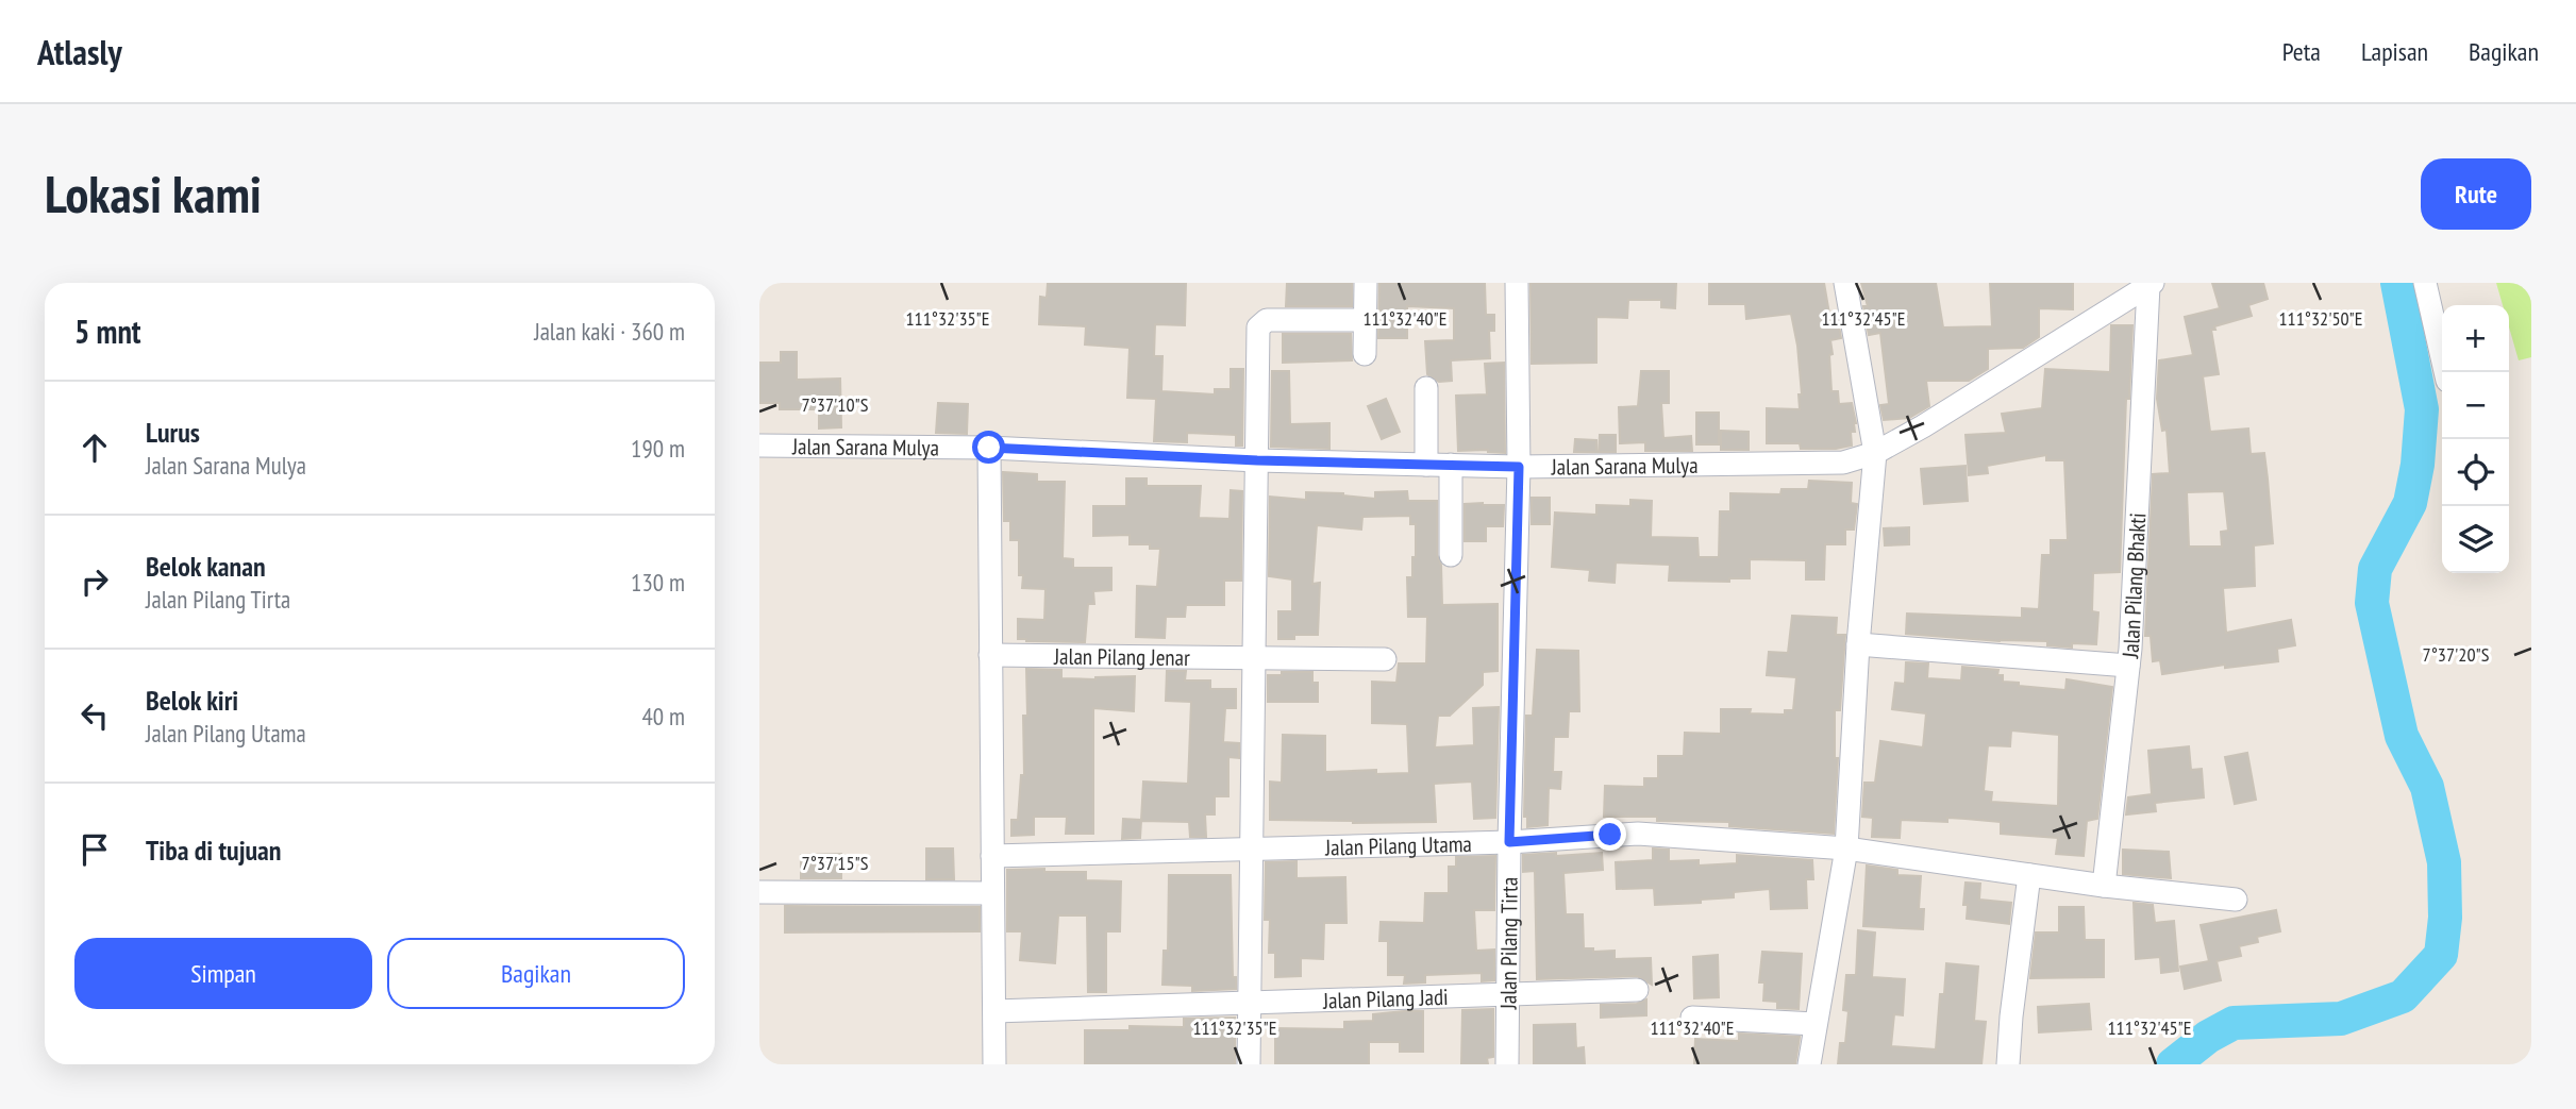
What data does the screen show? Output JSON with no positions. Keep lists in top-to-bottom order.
{
  "streets": {
    "street": [
      "Jalan Sarana Mulya",
      "Jalan Pilang Bhakti",
      "Jalan Pilang Jenar",
      "Jalan Pilang Utama",
      "Jalan Pilang Tirta",
      "Jalan Pilang Jadi"
    ]
  },
  "crossings": [
    ["Jalan Sarana Mulya", "Jalan Pilang Bhakti"],
    ["Jalan Sarana Mulya", "Jalan Pilang Tirta"],
    ["Jalan Pilang Bhakti", "Jalan Pilang Utama"],
    ["Jalan Pilang Utama", "Jalan Pilang Tirta"],
    ["Jalan Pilang Tirta", "Jalan Pilang Jadi"]
  ],
  "page": {
    "header": "Atlasly",
    "nav": ["Peta", "Lapisan", "Bagikan"],
    "buttons": [
      "Rute",
      ["Simpan", "Bagikan"]
    ],
    "title": "Lokasi kami",
    "heading": ["5 mnt", "Jalan kaki · 360 m"],
    "map_buttons": ["+", "−"],
    "list": [
      ["Lurus", "Jalan Sarana Mulya", "190 m"],
      ["Belok kanan", "Jalan Pilang Tirta", "130 m"],
      ["Belok kiri", "Jalan Pilang Utama", "40 m"],
      "Tiba di tujuan"
    ]
  },
  "coordinates": [
    "111°32'35\"E",
    "111°32'40\"E",
    "111°32'45\"E",
    "111°32'50\"E",
    "7°37'10\"S",
    "7°37'20\"S",
    "7°37'15\"S"
  ]
}
